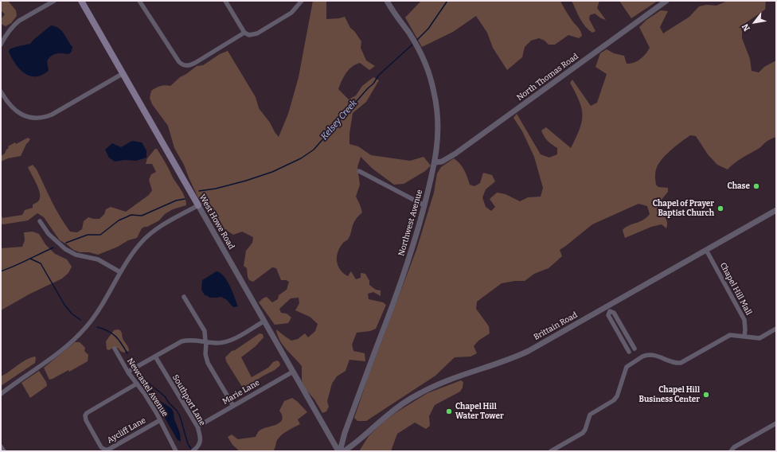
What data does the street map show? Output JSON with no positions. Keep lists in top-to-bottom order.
{
  "streets": {
    "main road": ["West Howe Road"],
    "street": [
      "North Thomas Road",
      "Northwest Avenue",
      "Chapel Hill Mall",
      "Brittain Road",
      "Newcastel Avenue",
      "Marie Lane",
      "Southport Lane",
      "Aycliff Lane"
    ]
  },
  "crossings": [
    ["North Thomas Road", "Northwest Avenue"],
    ["West Howe Road", "Northwest Avenue"],
    ["West Howe Road", "Marie Lane"],
    ["Chapel Hill Mall", "Brittain Road"],
    ["Newcastel Avenue", "Aycliff Lane"],
    ["Marie Lane", "Southport Lane"]
  ],
  "water": ["Kelsey Creek"],
  "places": [
    "Chase",
    "Chapel of Prayer Baptist Church",
    "Chapel Hill Business Center",
    "Chapel Hill Water Tower"
  ],
  "north": "bottom left"
}
